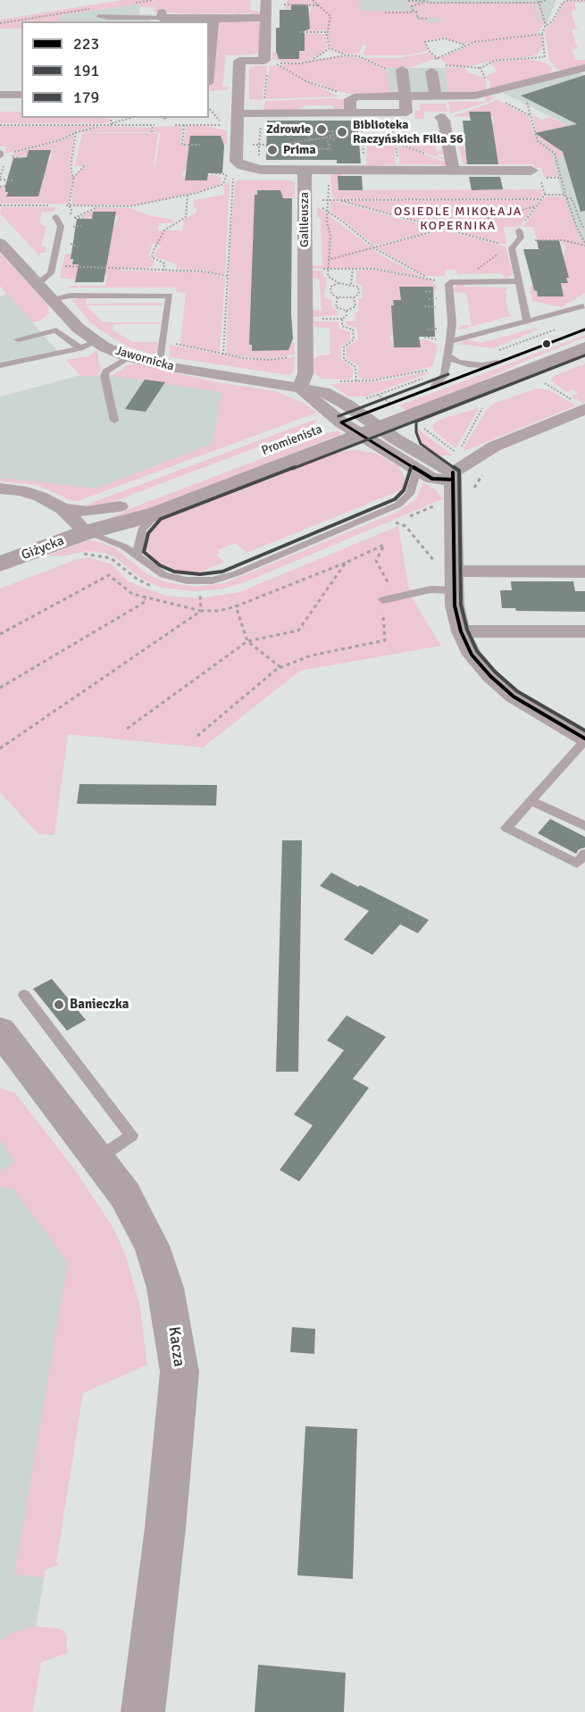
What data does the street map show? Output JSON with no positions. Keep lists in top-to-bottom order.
{
  "streets": {
    "street": [
      "Galileusza",
      "Jawornicka",
      "Promienista",
      "Giżycka",
      "Kacza"
    ]
  },
  "crossings": [
    ["Galileusza", "Jawornicka"],
    ["Promienista", "Giżycka"]
  ],
  "districts": ["OSIEDLE MIKOŁAJA KOPERNIKA"],
  "places": [
    "Zdrowie",
    "Biblioteka Raczyńskich Filia 56",
    "Prima",
    "Banieczka"
  ],
  "lines": ["transit line 223", "transit line 191", "transit line 179"],
  "legend": ["223", "191", "179"]
}
